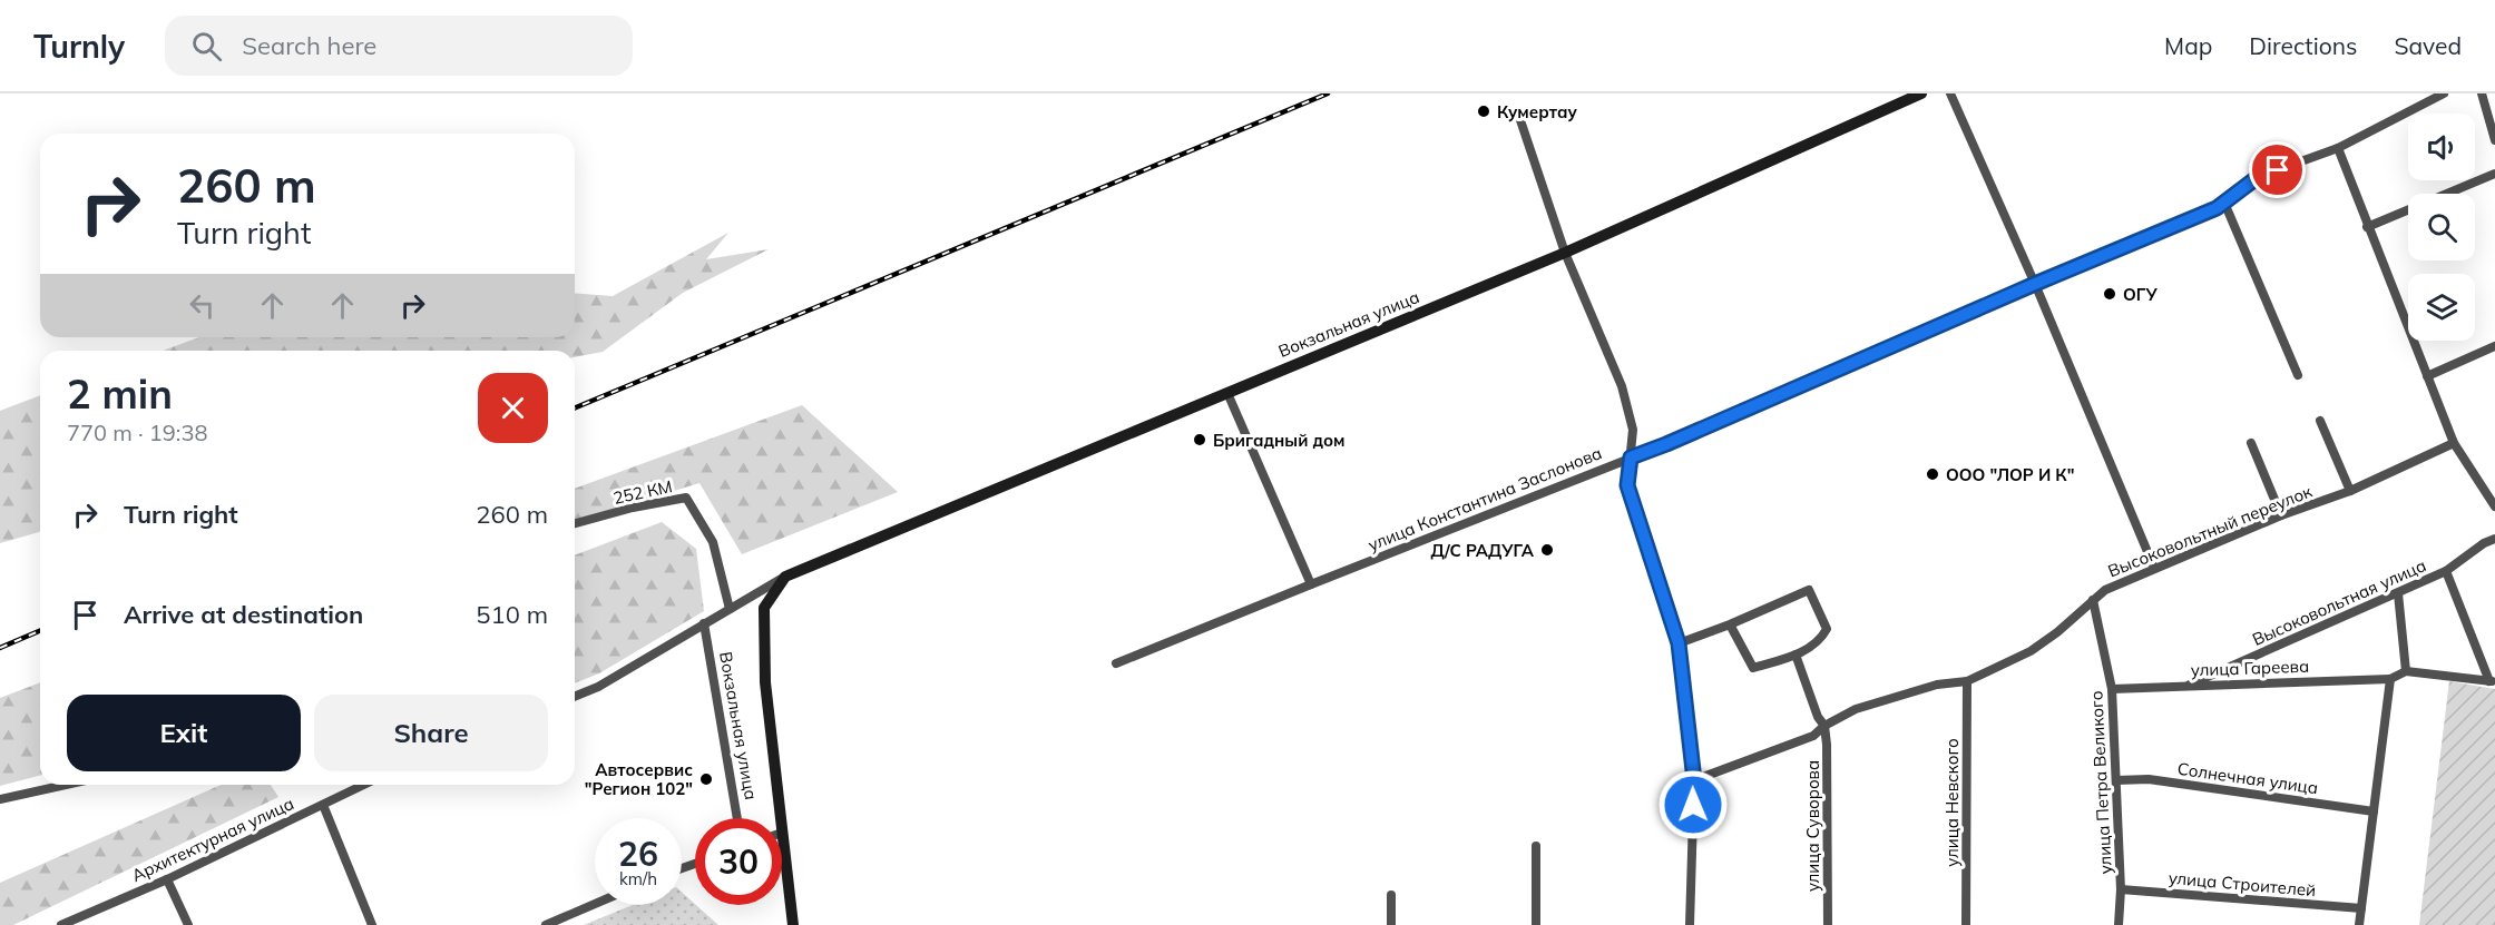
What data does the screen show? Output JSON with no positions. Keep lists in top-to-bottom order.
{
  "streets": {
    "main road": ["Вокзальная улица"],
    "street": [
      "252 КМ",
      "улица Константина Заслонова",
      "Высоковольтный переулок",
      "Высоковольтная улица",
      "улица Гареева",
      "Солнечная улица",
      "улица Петра Великого",
      "улица Невского",
      "улица Суворова",
      "Архитектурная улица",
      "улица Строителей"
    ]
  },
  "crossings": [
    ["Высоковольтный переулок", "улица Петра Великого"],
    ["Высоковольтный переулок", "улица Невского"],
    ["Высоковольтный переулок", "улица Суворова"],
    ["Высоковольтная улица", "улица Гареева"],
    ["улица Гареева", "улица Петра Великого"],
    ["Солнечная улица", "улица Петра Великого"],
    ["улица Петра Великого", "улица Строителей"]
  ],
  "places": [
    "Кумертау",
    "ОГУ",
    "Бригадный дом",
    "ООО \"ЛОР И К\"",
    "Д/С РАДУГА",
    "Автосервис \"Регион 102\""
  ],
  "page": {
    "header": "Turnly",
    "search": "Search here",
    "nav": ["Map", "Directions", "Saved"],
    "turn": ["260 m", "Turn right"],
    "heading": ["2 min", "770 m · 19:38"],
    "list": [
      {
        "name": "Turn right",
        "value": "260 m"
      },
      {
        "name": "Arrive at destination",
        "value": "510 m"
      }
    ],
    "buttons": ["Exit", "Share"],
    "speed": "26 km/h",
    "limit": "30"
  }
}
